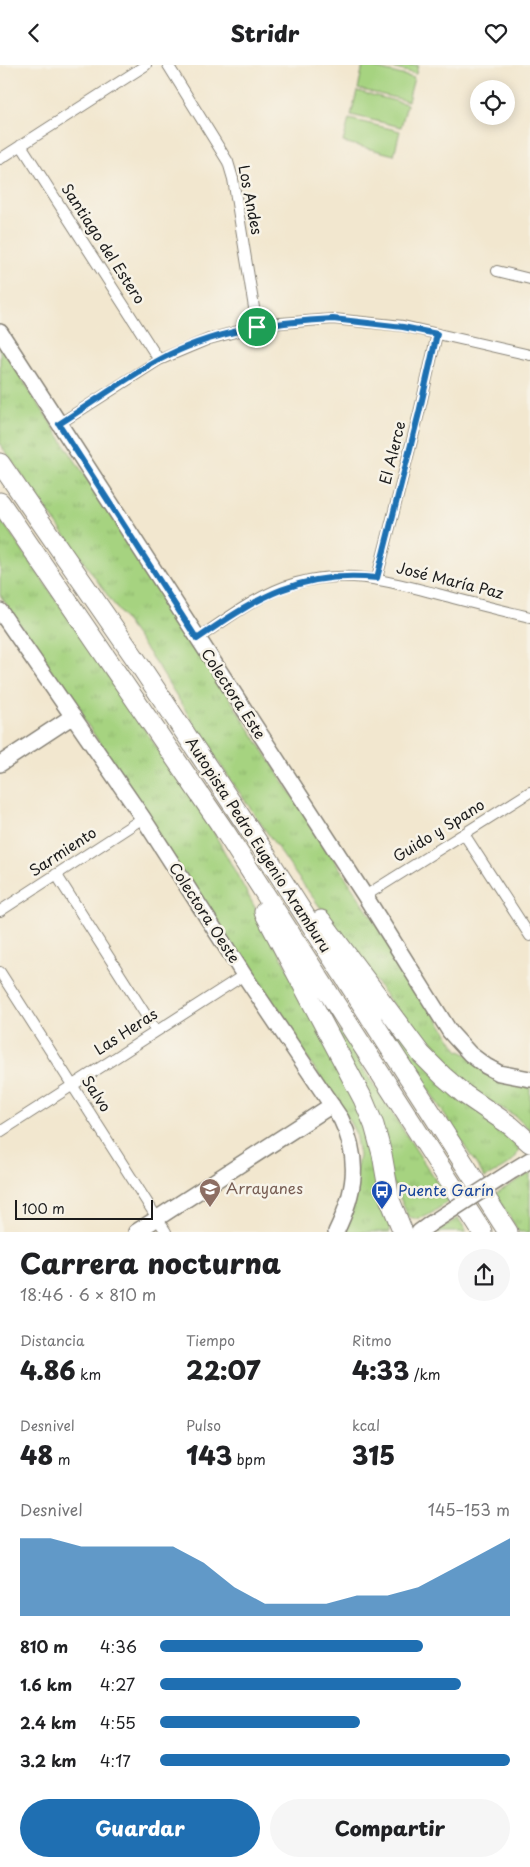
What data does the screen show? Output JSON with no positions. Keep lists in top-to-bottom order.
{
  "streets": {
    "highway": ["Autopista Pedro Eugenio Aramburu"],
    "street": [
      "Los Andes",
      "Santiago del Estero",
      "El Alerce",
      "José María Paz",
      "Colectora Este",
      "Guido y Spano",
      "Sarmiento",
      "Colectora Oeste",
      "Las Heras",
      "Salvo"
    ]
  },
  "crossings": [
    ["El Alerce", "José María Paz"],
    ["José María Paz", "Colectora Este"],
    ["Colectora Este", "Guido y Spano"],
    ["Sarmiento", "Colectora Oeste"],
    ["Colectora Oeste", "Las Heras"],
    ["Las Heras", "Salvo"]
  ],
  "places": {
    "school or university": ["Arrayanes"],
    "bus stop": ["Puente Garín"]
  },
  "scale_bar": "100 m",
  "page": {
    "header": "Stridr",
    "scale": "100 m",
    "heading": ["Carrera nocturna", "18:46 · 6 × 810 m"],
    "stats": [
      ["Distancia", "4.86 km"],
      ["Tiempo", "22:07"],
      ["Ritmo", "4:33 /km"],
      ["Desnivel", "48 m"],
      ["Pulso", "143 bpm"],
      ["kcal", "315"]
    ],
    "chart": ["Desnivel", "145–153 m"],
    "list": [
      {
        "name": "810 m",
        "note": "4:36"
      },
      {
        "name": "1.6 km",
        "note": "4:27"
      },
      {
        "name": "2.4 km",
        "note": "4:55"
      },
      {
        "name": "3.2 km",
        "note": "4:17"
      }
    ],
    "buttons": ["Guardar", "Compartir"]
  }
}
